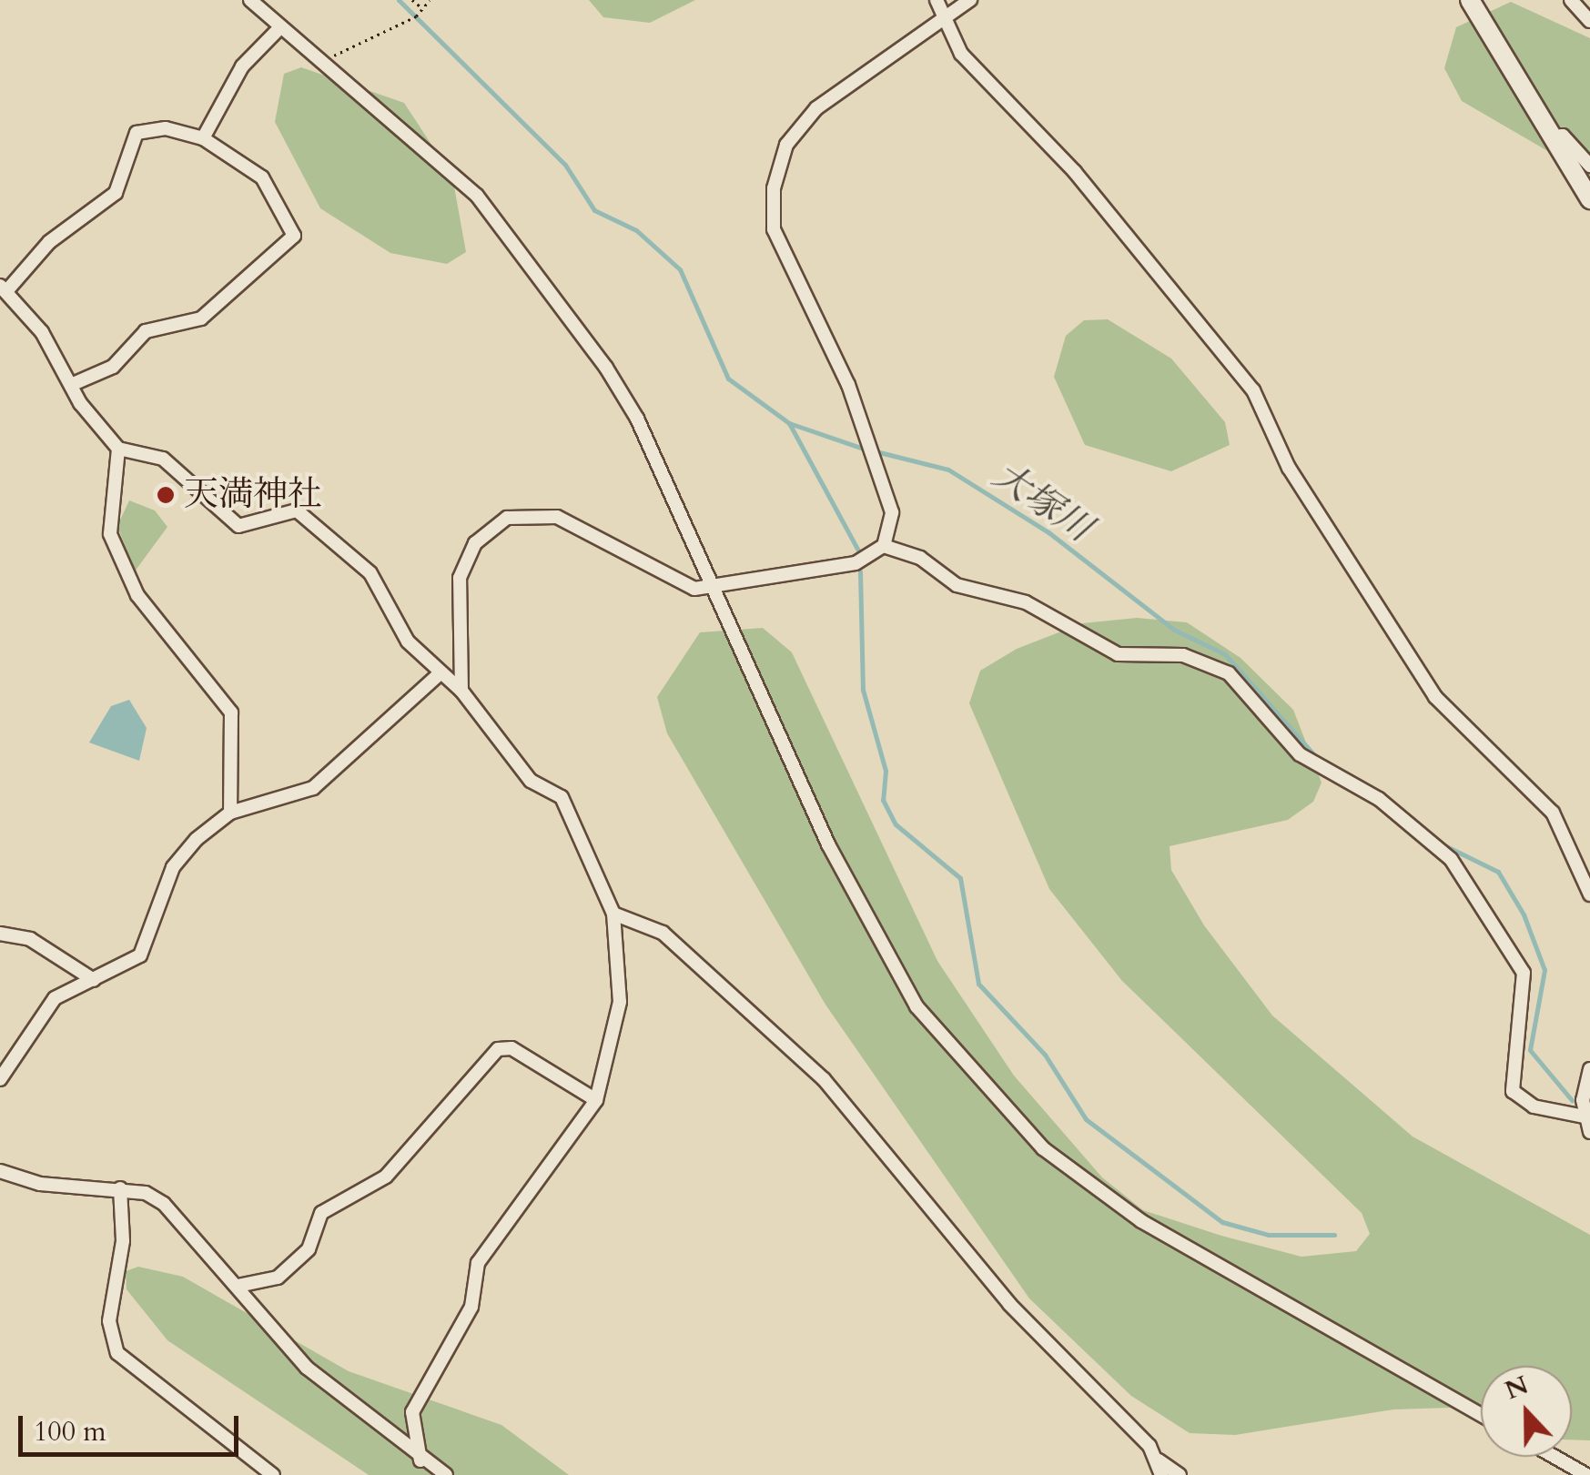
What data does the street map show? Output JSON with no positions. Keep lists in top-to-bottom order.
{
  "water": ["大塚川"],
  "places": ["天満神社"],
  "scale_bar": "100 m",
  "north": "top"
}
